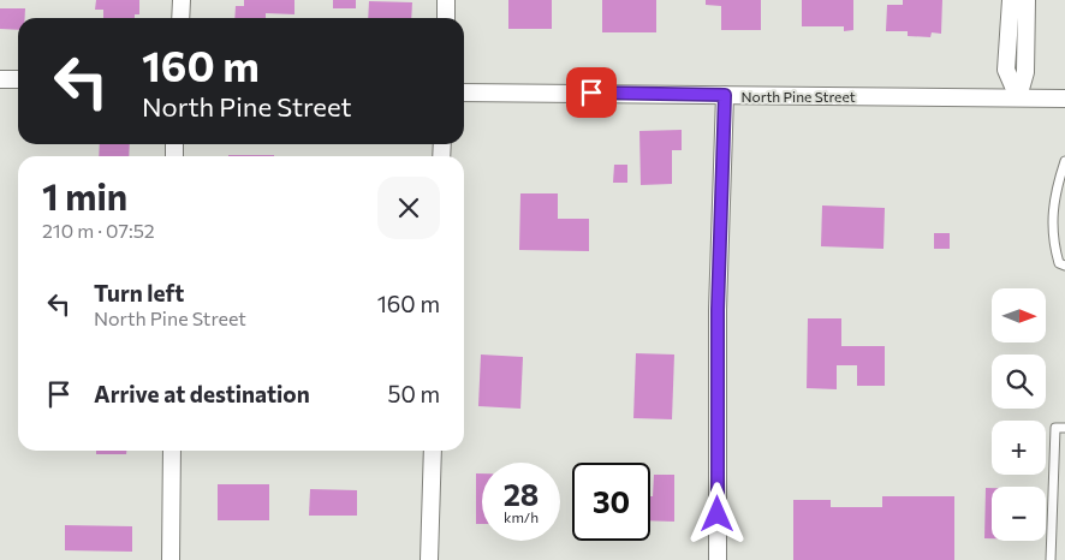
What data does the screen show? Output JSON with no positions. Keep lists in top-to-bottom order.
{
  "streets": {
    "street": ["North Pine Street"]
  },
  "north": "right",
  "page": {
    "turn": ["160 m", "North Pine Street"],
    "heading": ["1 min", "210 m · 07:52"],
    "list": [
      {
        "name": "Turn left",
        "note": "North Pine Street",
        "value": "160 m"
      },
      {
        "name": "Arrive at destination",
        "value": "50 m"
      }
    ],
    "map_buttons": ["+", "−"],
    "speed": "28 km/h",
    "limit": "30"
  }
}
